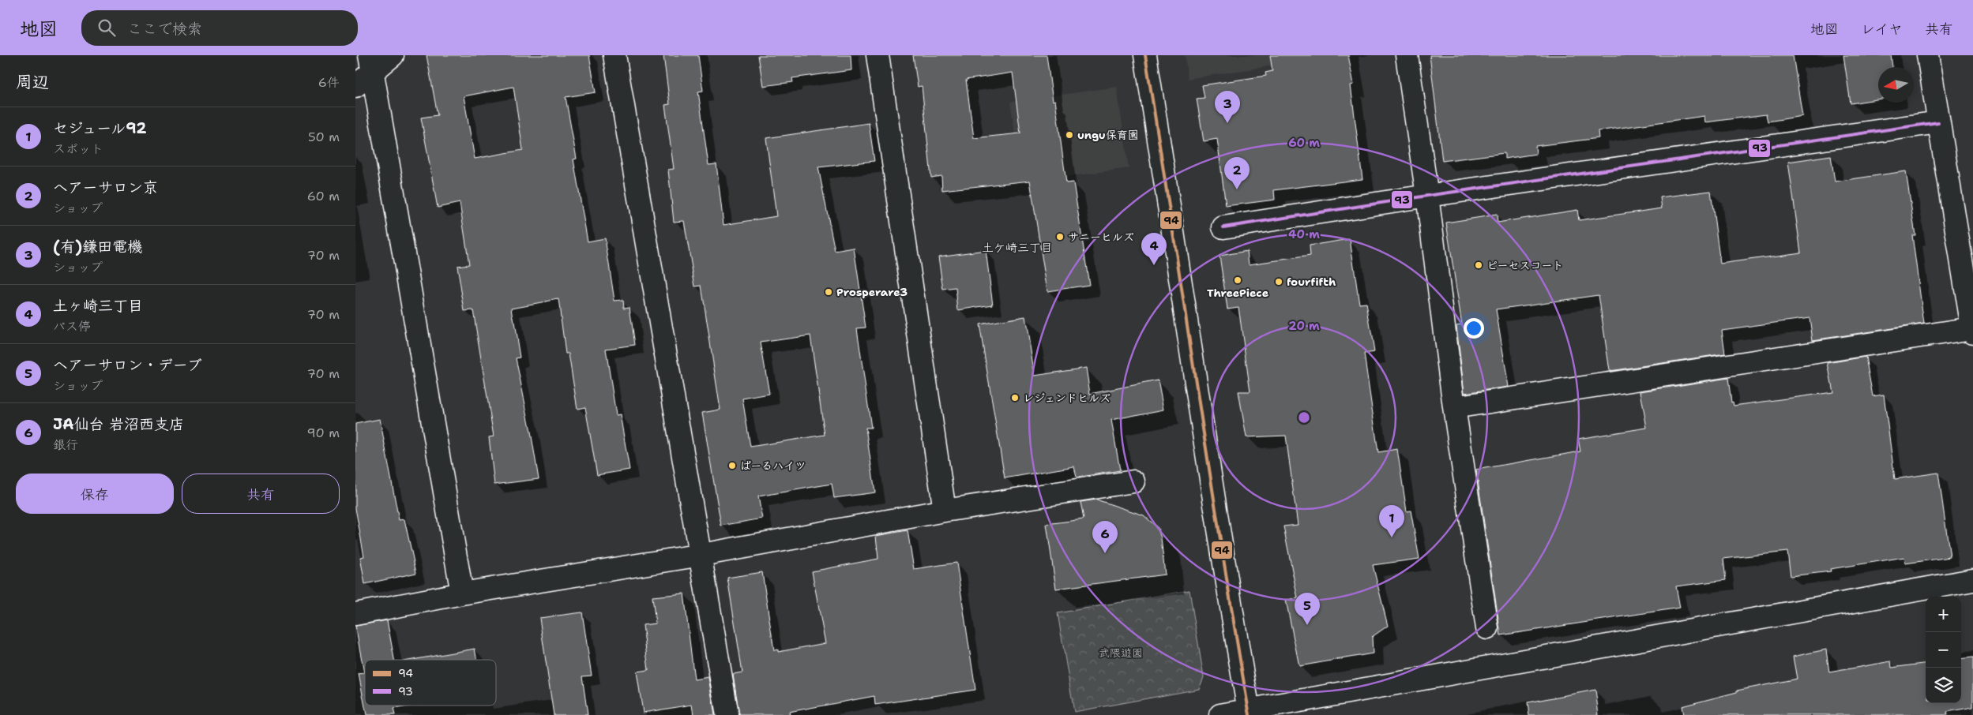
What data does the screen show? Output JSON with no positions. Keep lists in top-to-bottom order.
{
  "districts": ["土ケ崎三丁目"],
  "parks": ["武隈遊園"],
  "places": [
    "ungu保育園",
    "サニーヒルズ",
    "ピーセスコート",
    "ThreePiece",
    "fourfifth",
    "Prosperare3",
    "レジェンドヒルズ",
    "ぱーるハイツ"
  ],
  "lines": ["transit line 94", "transit line 93"],
  "legend": ["94", "93"],
  "north": "left",
  "page": {
    "header": "地図",
    "search": "ここで検索",
    "nav": ["地図", "レイヤ", "共有"],
    "heading": ["周辺", "6件"],
    "pins": [
      "3",
      "2",
      "4",
      "1",
      "6",
      "5"
    ],
    "list": [
      {
        "mark": "1",
        "name": "セジュール92",
        "note": "スポット",
        "value": "50 m"
      },
      {
        "mark": "2",
        "name": "ヘアーサロン京",
        "note": "ショップ",
        "value": "60 m"
      },
      {
        "mark": "3",
        "name": "(有)鎌田電機",
        "note": "ショップ",
        "value": "70 m"
      },
      {
        "mark": "4",
        "name": "土ヶ崎三丁目",
        "note": "バス停",
        "value": "70 m"
      },
      {
        "mark": "5",
        "name": "ヘアーサロン・デーブ",
        "note": "ショップ",
        "value": "70 m"
      },
      {
        "mark": "6",
        "name": "JA仙台 岩沼西支店",
        "note": "銀行",
        "value": "90 m"
      }
    ],
    "buttons": ["保存", "共有"],
    "map_buttons": ["+", "−"]
  },
  "rings": ["60 m", "40 m", "20 m"]
}
